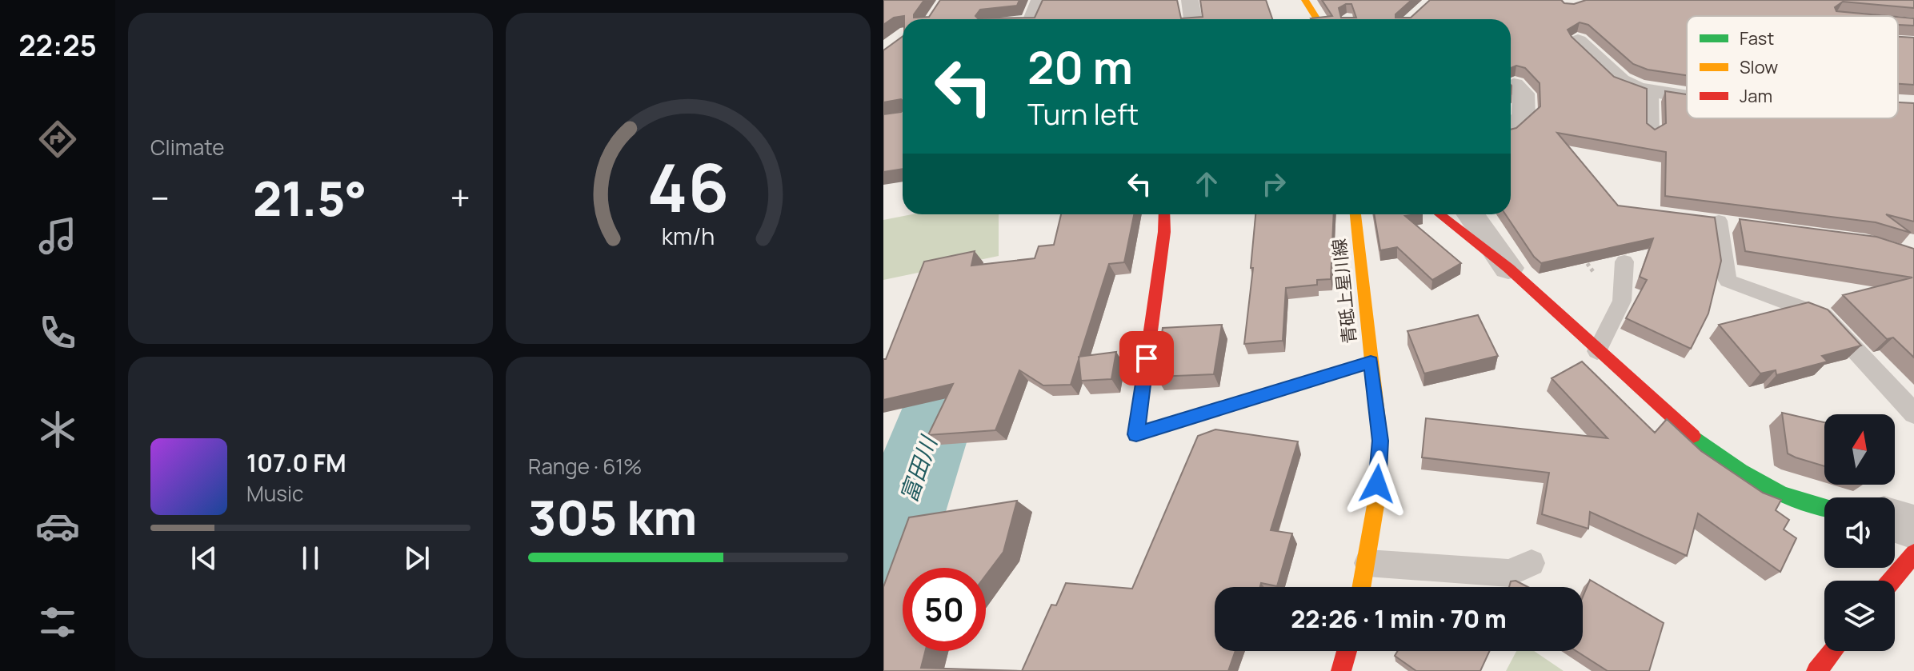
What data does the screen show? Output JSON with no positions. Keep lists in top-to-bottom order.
{
  "streets": {
    "street": ["青砥上星川線"]
  },
  "water": ["富田川"],
  "legend": ["Fast", "Slow", "Jam"],
  "north": "top",
  "page": {
    "tabs": "22:25",
    "tile": [
      "Climate",
      ["Range · 61%", "305 km"]
    ],
    "turn": ["20 m", "Turn left"],
    "heat": ["−", "21.5°", "+"],
    "song": ["107.0 FM", "Music"],
    "limit": "50",
    "trip": "22:26 · 1 min · 70 m",
    "gauge": ["46", "km/h"]
  }
}
